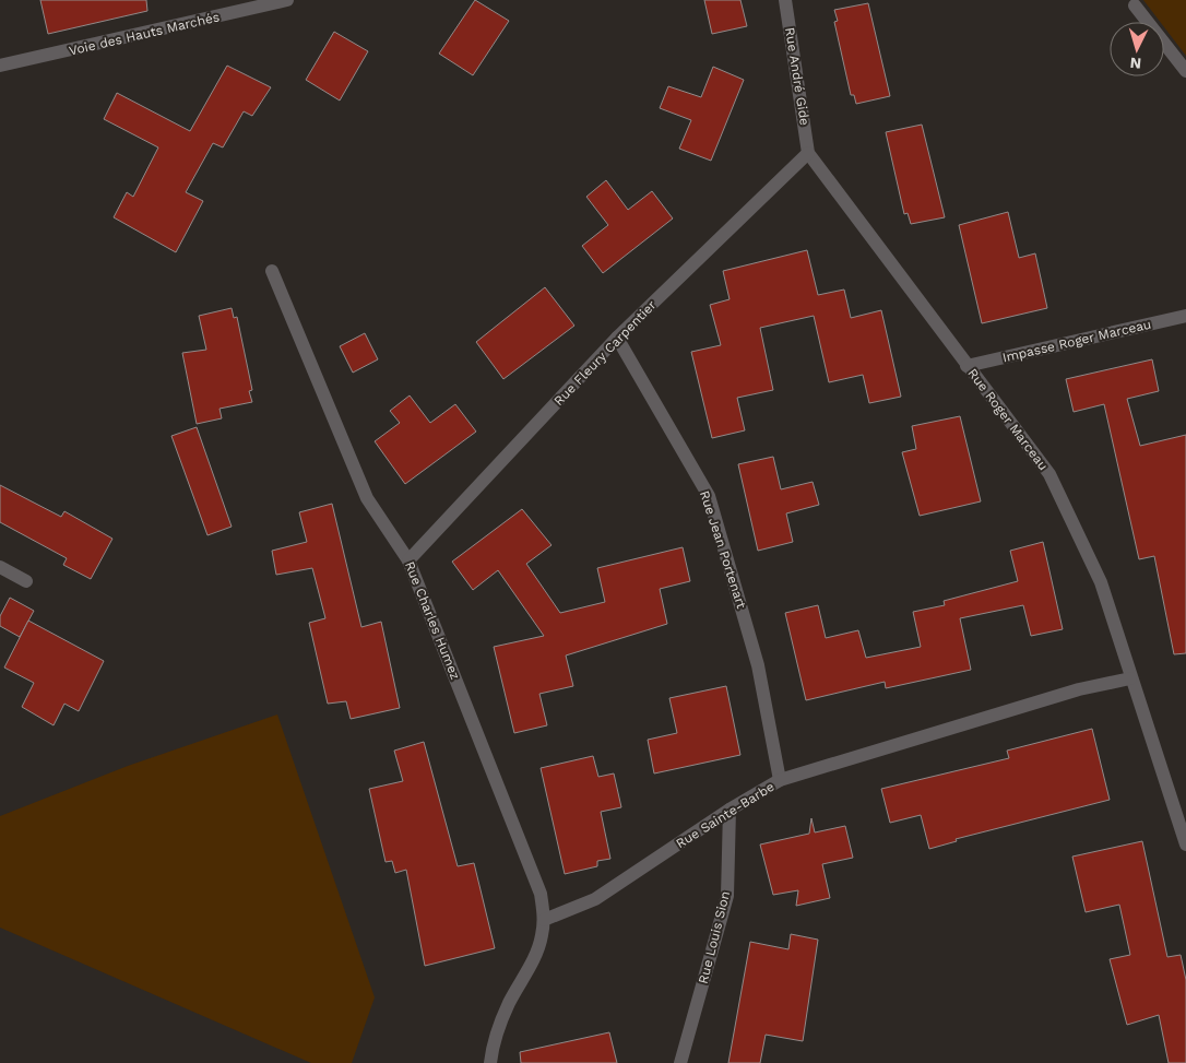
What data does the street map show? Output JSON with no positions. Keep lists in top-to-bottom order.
{
  "streets": {
    "street": [
      "Voie des Hauts Marchés",
      "Rue André Gide",
      "Impasse Roger Marceau",
      "Rue Fleury Carpentier",
      "Rue Roger Marceau",
      "Rue Jean Portenart",
      "Rue Charles Humez",
      "Rue Sainte-Barbe",
      "Rue Louis Sion"
    ]
  },
  "crossings": [
    ["Rue André Gide", "Rue Fleury Carpentier"],
    ["Rue André Gide", "Rue Roger Marceau"],
    ["Impasse Roger Marceau", "Rue Roger Marceau"],
    ["Rue Fleury Carpentier", "Rue Roger Marceau"],
    ["Rue Fleury Carpentier", "Rue Jean Portenart"],
    ["Rue Fleury Carpentier", "Rue Charles Humez"],
    ["Rue Roger Marceau", "Rue Sainte-Barbe"],
    ["Rue Jean Portenart", "Rue Sainte-Barbe"],
    ["Rue Charles Humez", "Rue Sainte-Barbe"],
    ["Rue Sainte-Barbe", "Rue Louis Sion"]
  ],
  "north": "bottom"
}
